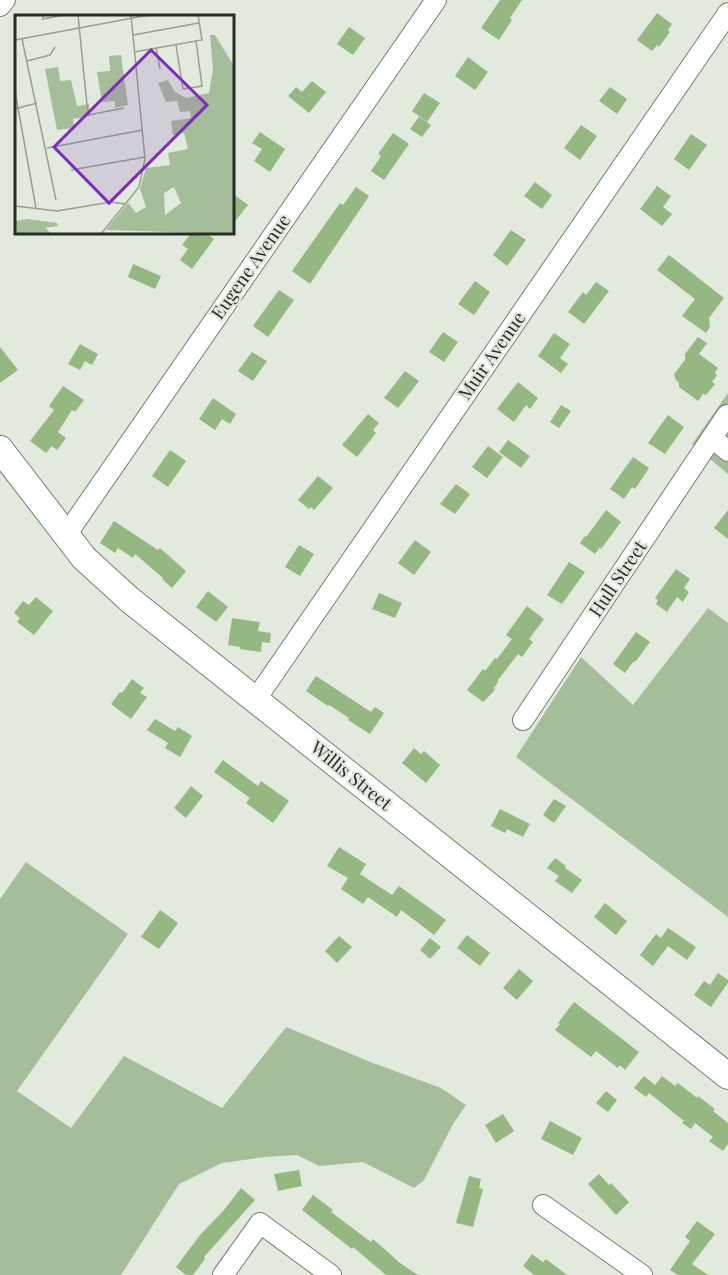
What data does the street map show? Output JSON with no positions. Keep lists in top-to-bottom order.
{
  "streets": {
    "main road": ["Willis Street"],
    "street": ["Eugene Avenue", "Muir Avenue", "Hull Street"]
  },
  "crossings": [
    ["Eugene Avenue", "Willis Street"],
    ["Muir Avenue", "Willis Street"]
  ]
}
